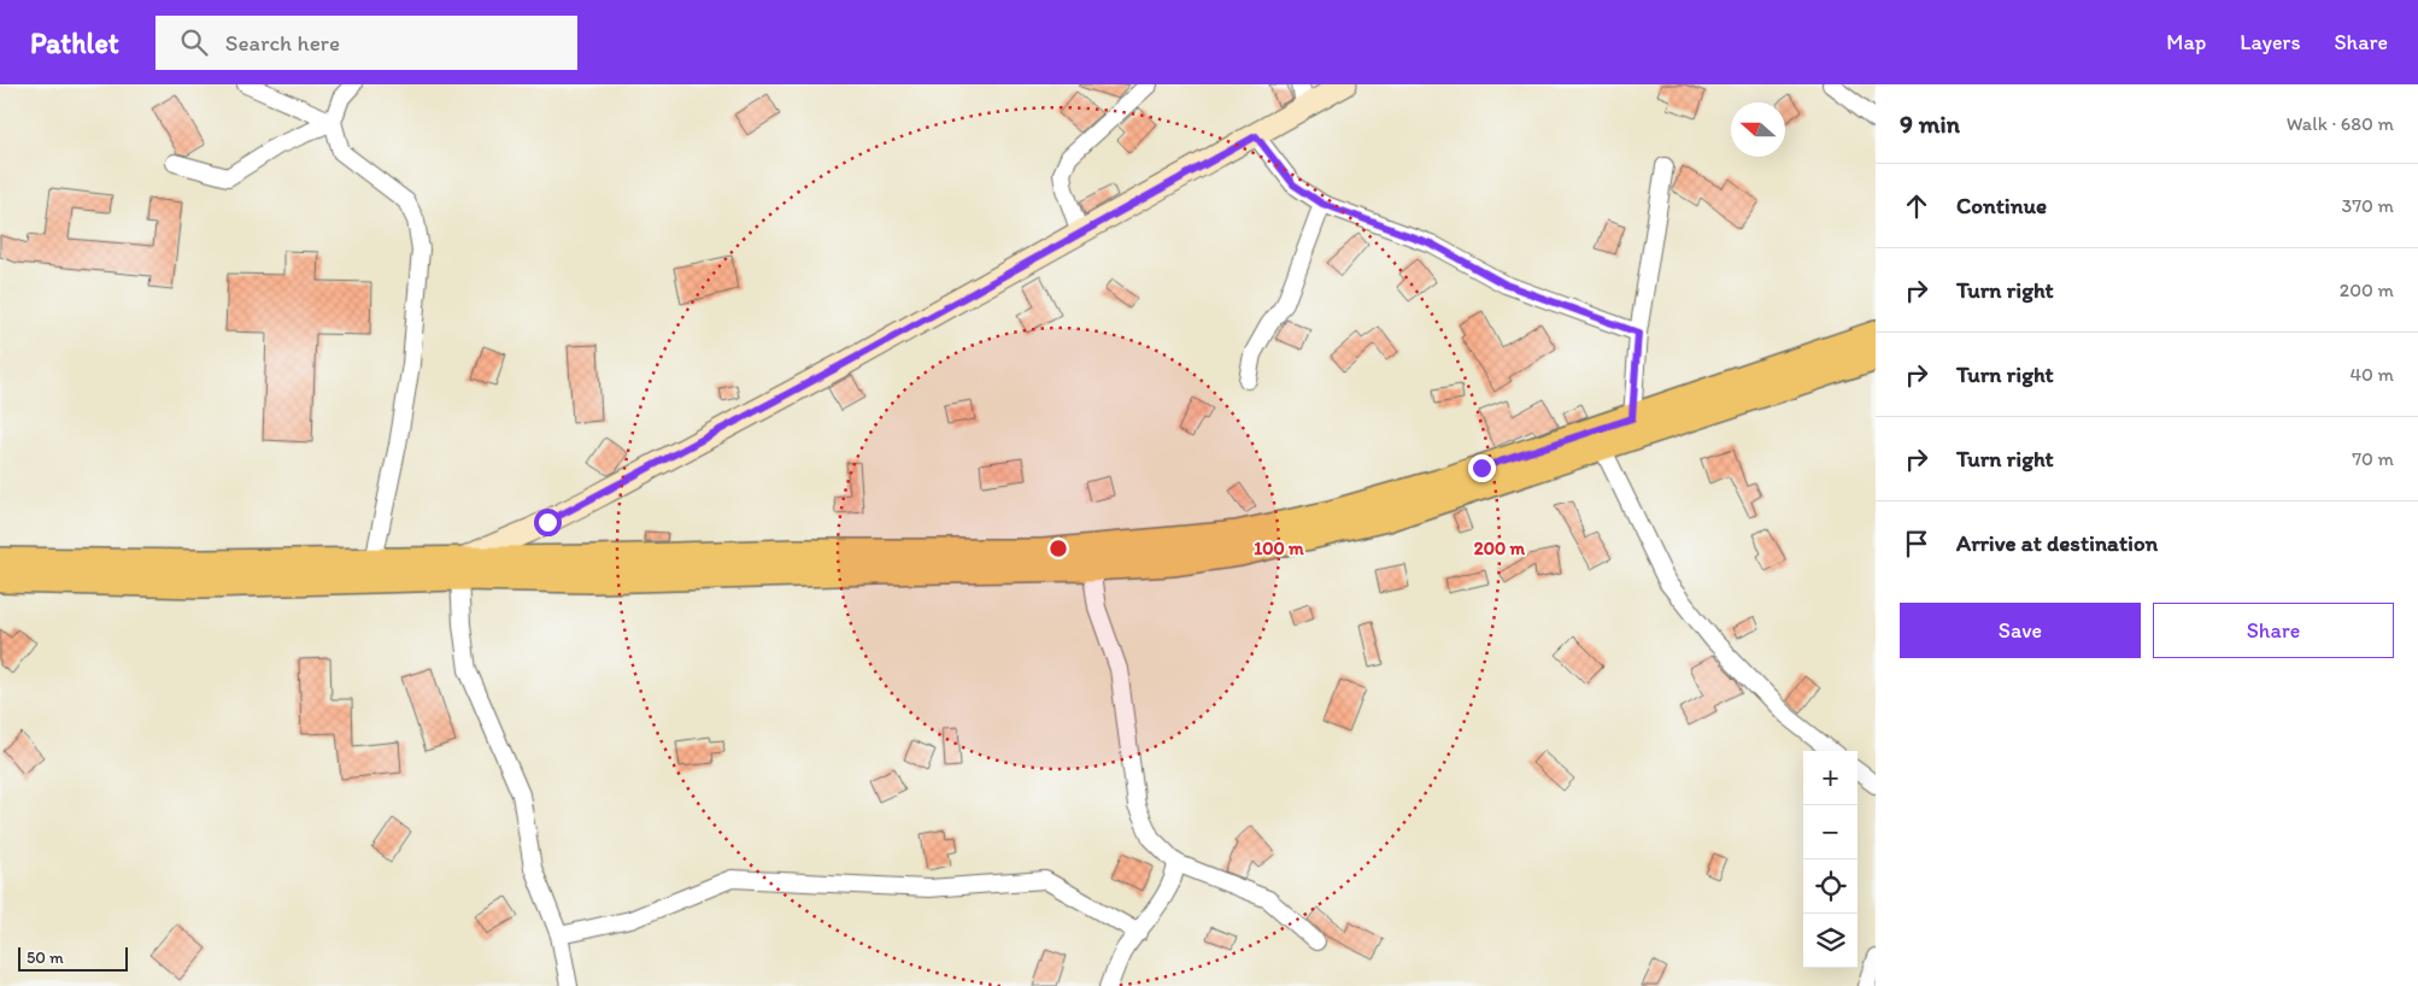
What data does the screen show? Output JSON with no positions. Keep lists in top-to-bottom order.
{
  "scale_bar": "50 m",
  "north": "left",
  "page": {
    "header": "Pathlet",
    "search": "Search here",
    "nav": ["Map", "Layers", "Share"],
    "heading": ["9 min", "Walk · 680 m"],
    "list": [
      ["Continue", "370 m"],
      ["Turn right", "200 m"],
      ["Turn right", "40 m"],
      ["Turn right", "70 m"],
      "Arrive at destination"
    ],
    "buttons": ["Save", "Share"],
    "map_buttons": ["+", "−"],
    "scale": "50 m"
  },
  "rings": ["100 m", "200 m"]
}
